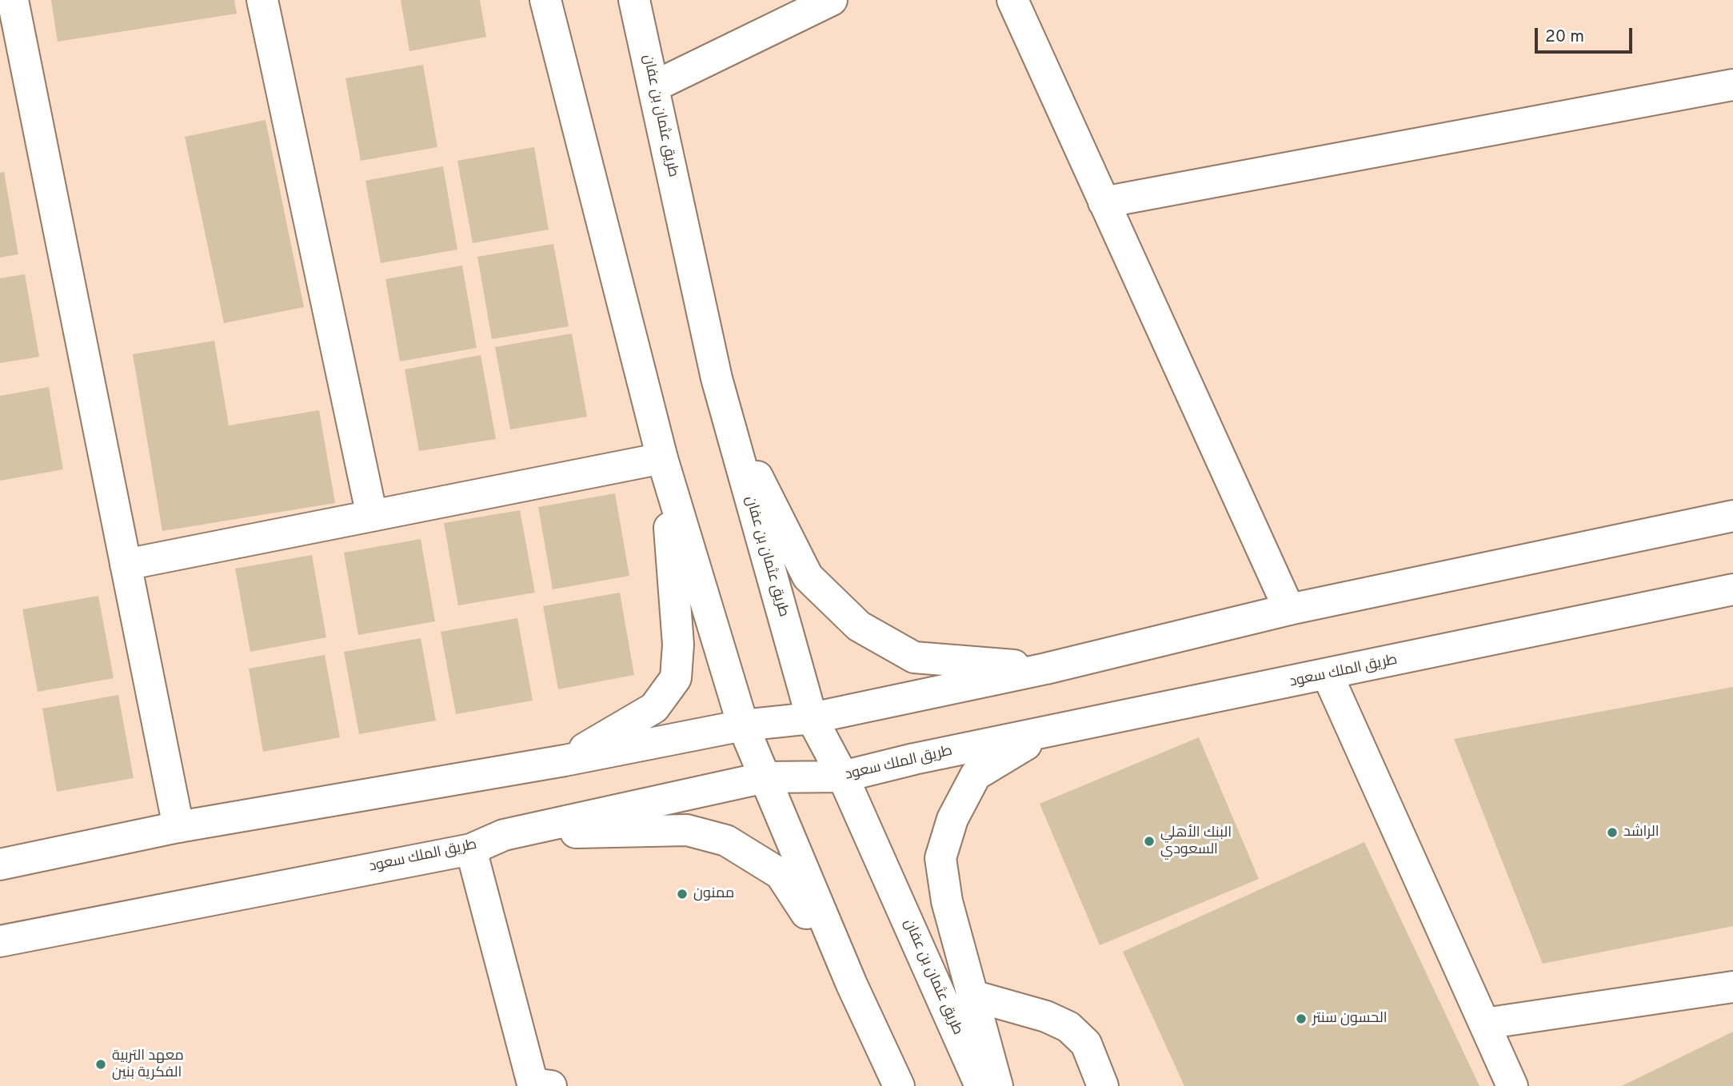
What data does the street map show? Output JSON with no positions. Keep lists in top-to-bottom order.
{
  "streets": {
    "main road": ["طريق عثمان بن عفان", "طريق الملك سعود"]
  },
  "crossings": [
    ["طريق عثمان بن عفان", "طريق الملك سعود"]
  ],
  "places": [
    "الراشد",
    "البنك الأهلي السعودي",
    "ممنون",
    "الحسون سنتر",
    "معهد التربية الفكرية بنين"
  ],
  "scale_bar": "20 m"
}
